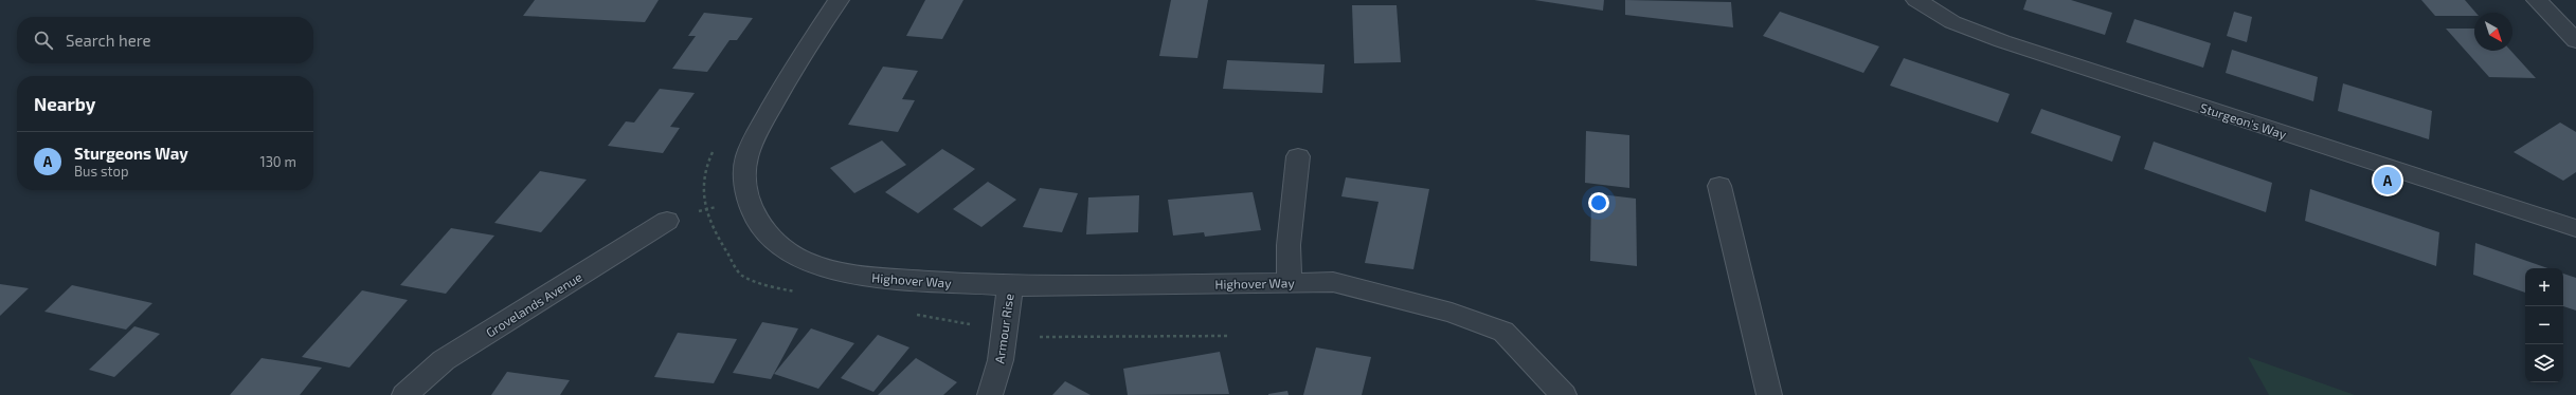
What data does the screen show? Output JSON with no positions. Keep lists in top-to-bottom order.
{
  "streets": {
    "street": [
      "Sturgeon's Way",
      "Highover Way",
      "Grovelands Avenue",
      "Armour Rise"
    ]
  },
  "crossings": [
    ["Highover Way", "Armour Rise"]
  ],
  "north": "bottom right",
  "page": {
    "search": "Search here",
    "heading": "Nearby",
    "list": [
      {
        "mark": "A",
        "name": "Sturgeons Way",
        "note": "Bus stop",
        "value": "130 m"
      }
    ],
    "pins": "A",
    "map_buttons": ["+", "−"]
  }
}
